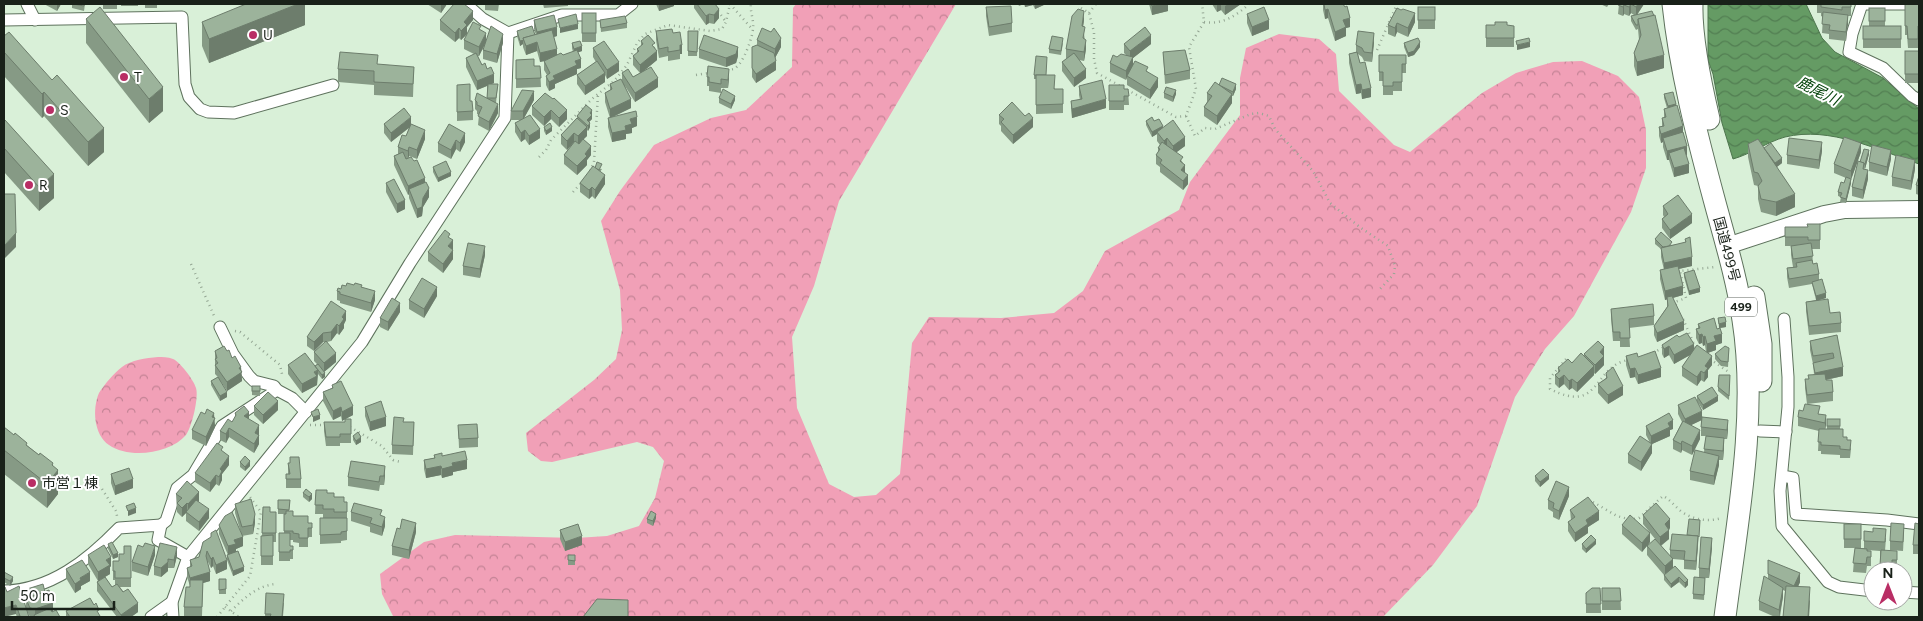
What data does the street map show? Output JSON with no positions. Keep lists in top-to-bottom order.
{
  "streets": {
    "highway": ["国道499号", "499"]
  },
  "water": ["鹿尾川"],
  "places": [
    "U",
    "T",
    "S",
    "R",
    "市営１棟"
  ],
  "scale_bar": "50 m",
  "north": "top"
}
